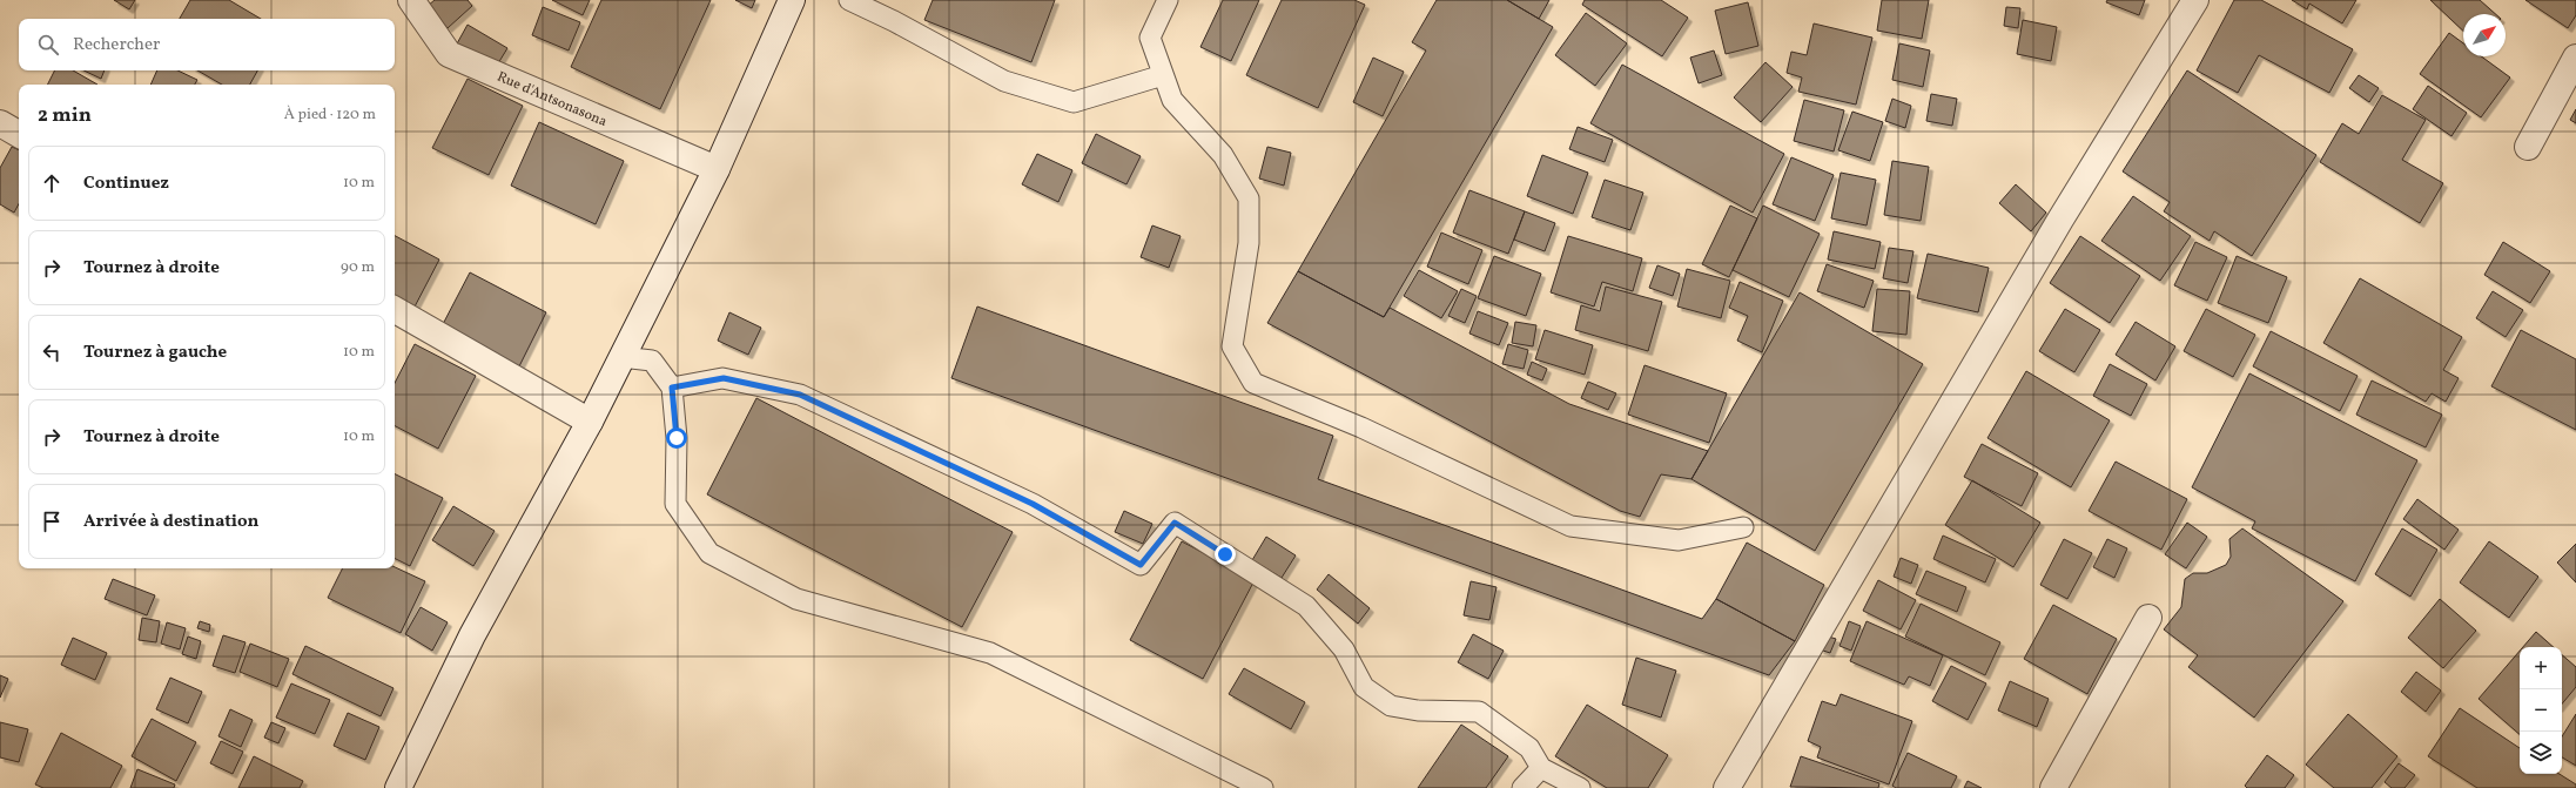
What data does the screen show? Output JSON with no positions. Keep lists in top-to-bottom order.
{
  "streets": {
    "street": ["Rue d'Antsonasona"]
  },
  "north": "top right",
  "page": {
    "search": "Rechercher",
    "heading": ["2 min", "À pied · 120 m"],
    "list": [
      ["Continuez", "10 m"],
      ["Tournez à droite", "90 m"],
      ["Tournez à gauche", "10 m"],
      ["Tournez à droite", "10 m"],
      "Arrivée à destination"
    ],
    "map_buttons": ["+", "−"]
  }
}
